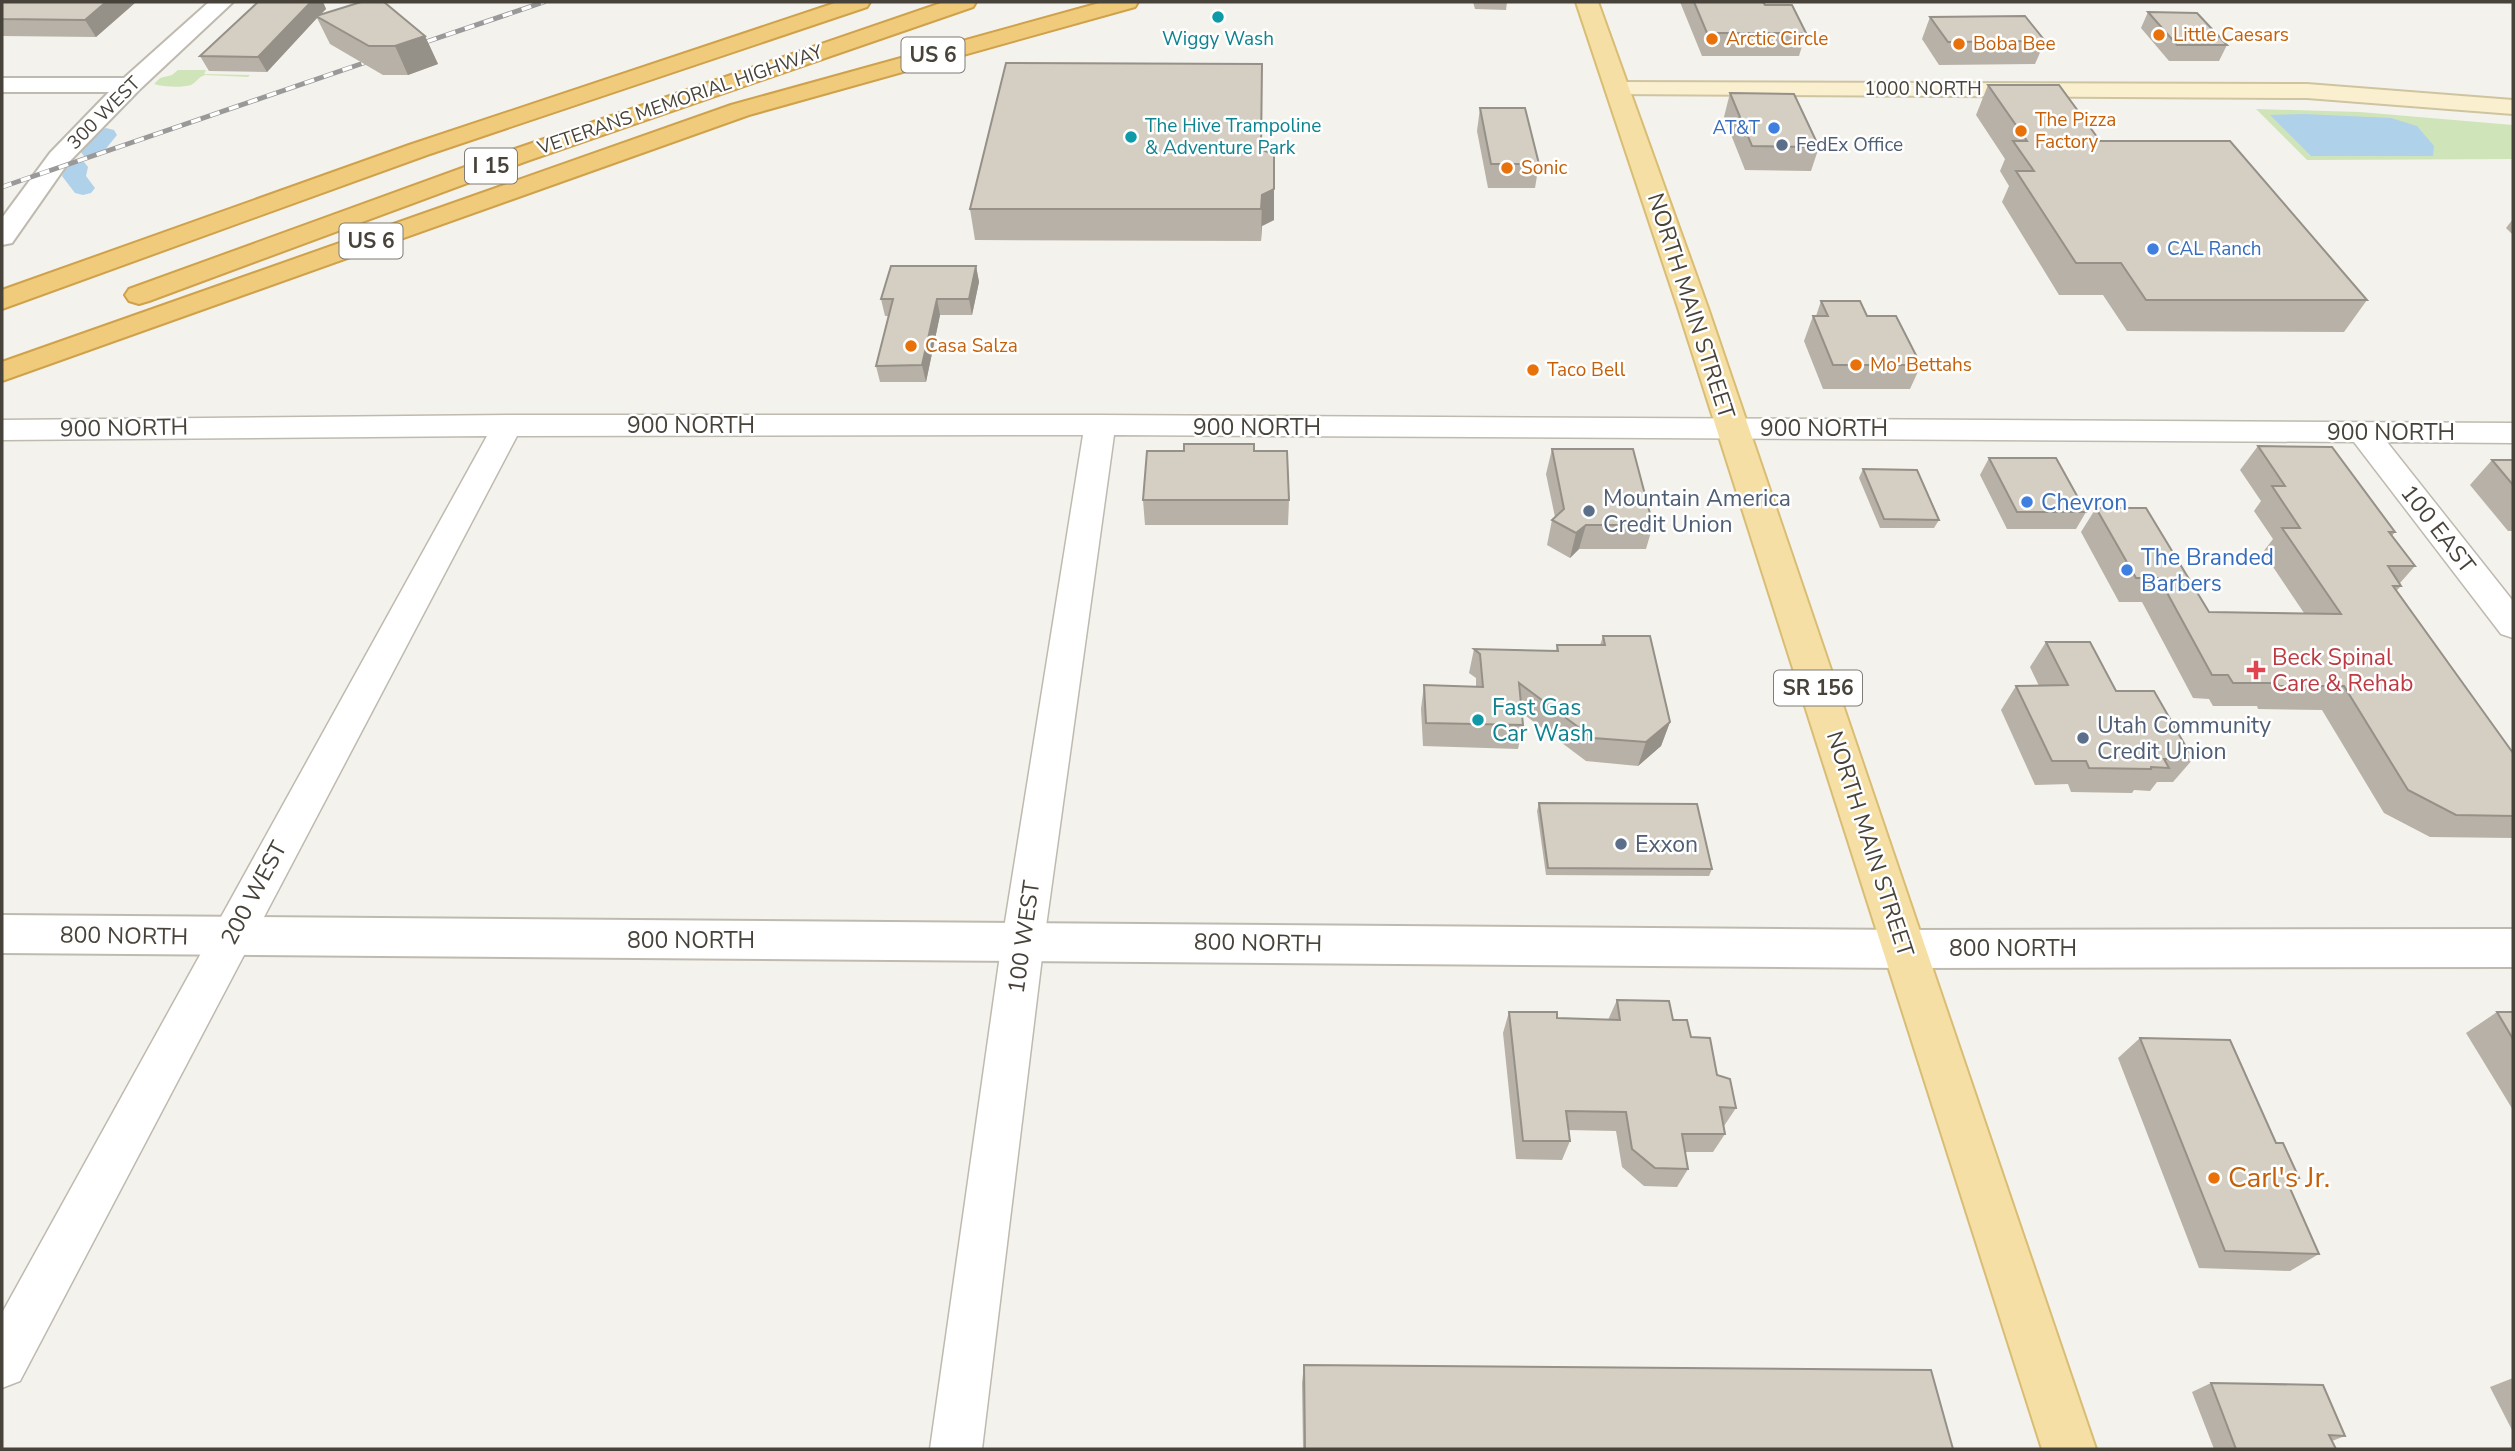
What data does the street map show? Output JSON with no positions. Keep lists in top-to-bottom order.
{
  "streets": {
    "highway": ["US 6", "VETERANS MEMORIAL HIGHWAY", "I 15"],
    "main road": ["1000 NORTH", "NORTH MAIN STREET", "SR 156"],
    "street": [
      "300 WEST",
      "900 NORTH",
      "100 EAST",
      "200 WEST",
      "800 NORTH",
      "100 WEST"
    ]
  },
  "crossings": [
    ["1000 NORTH", "NORTH MAIN STREET"],
    ["NORTH MAIN STREET", "900 NORTH"],
    ["NORTH MAIN STREET", "800 NORTH"],
    ["900 NORTH", "100 EAST"],
    ["900 NORTH", "200 WEST"],
    ["900 NORTH", "100 WEST"],
    ["200 WEST", "800 NORTH"],
    ["800 NORTH", "100 WEST"]
  ],
  "places": {
    "other": [
      "Wiggy Wash",
      "Little Caesars",
      "Arctic Circle",
      "Boba Bee",
      "AT&T",
      "The Pizza Factory",
      "The Hive Trampoline & Adventure Park",
      "FedEx Office",
      "Sonic",
      "CAL Ranch",
      "Casa Salza",
      "Mo' Bettahs",
      "Taco Bell",
      "Chevron",
      "Mountain America Credit Union",
      "The Branded Barbers",
      "Fast Gas Car Wash",
      "Utah Community Credit Union",
      "Exxon",
      "Carl's Jr."
    ],
    "health": ["Beck Spinal Care & Rehab"]
  }
}
